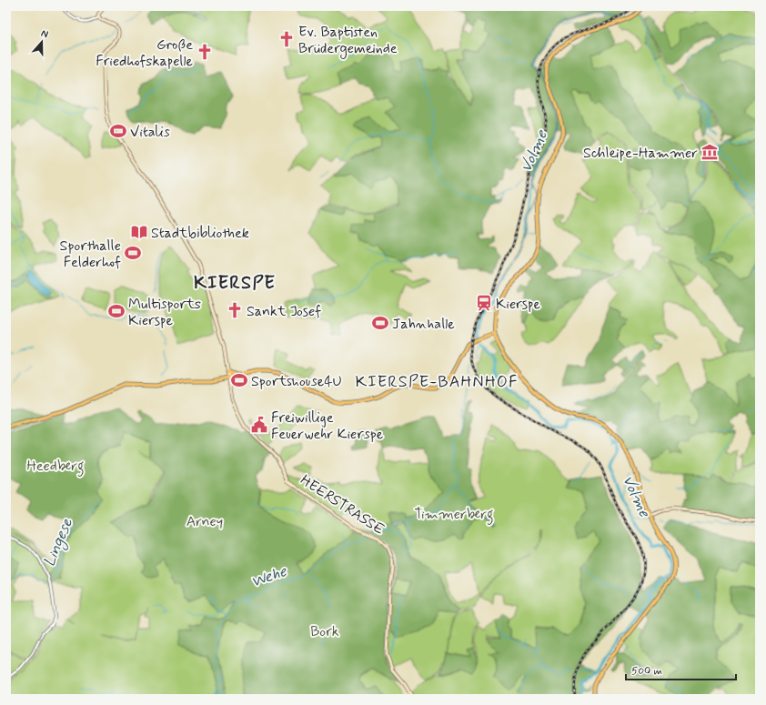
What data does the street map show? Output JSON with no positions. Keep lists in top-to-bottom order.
{
  "streets": {
    "main road": ["HEERSTRASSE"]
  },
  "districts": ["KIERSPE", "KIERSPE-BAHNHOF"],
  "water": ["Volme", "Lingese", "Wehe"],
  "parks": [
    "Heedberg",
    "Timmerberg",
    "Arney",
    "Bork"
  ],
  "places": {
    "church": ["Ev. Baptisten Brüdergemeinde", "Große Friedhofskapelle", "Sankt Josef"],
    "sports": [
      "Vitalis",
      "Sporthalle Felderhof",
      "Multisports Kierspe",
      "Jahnhalle",
      "Sportshouse4U"
    ],
    "museum": ["Schleipe-Hammer"],
    "library": ["Stadtbibliothek"],
    "station": ["Kierspe"],
    "public building": ["Freiwillige Feuerwehr Kierspe"]
  },
  "scale_bar": "500 m",
  "north": "top"
}
